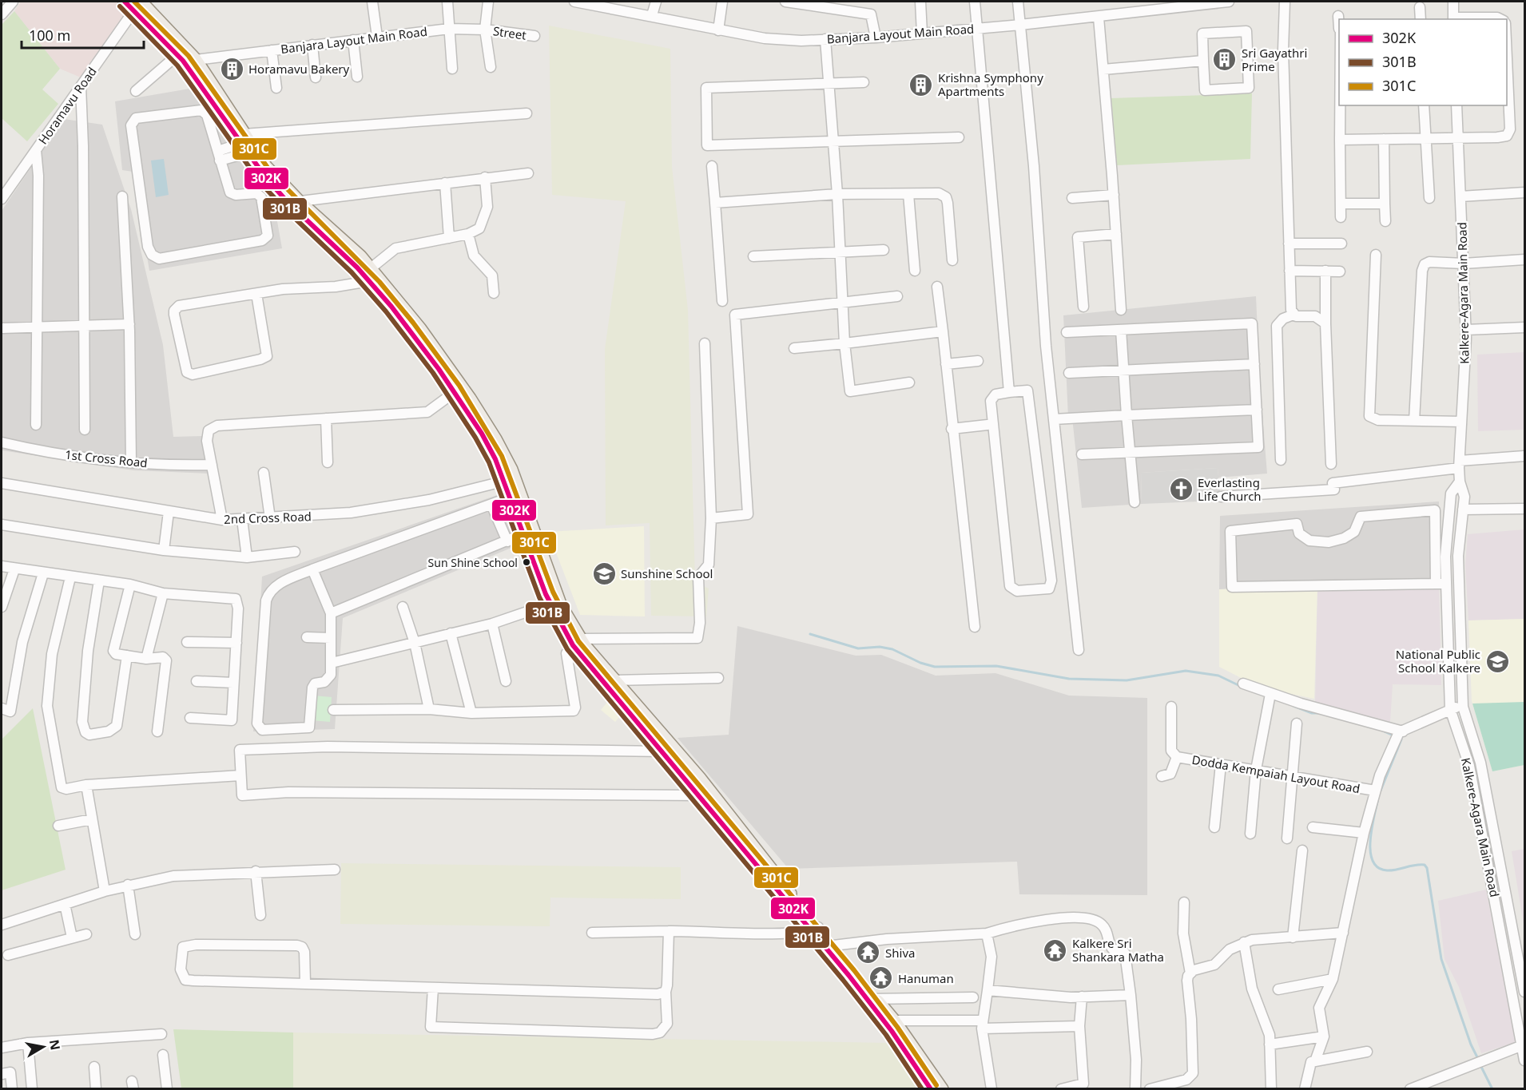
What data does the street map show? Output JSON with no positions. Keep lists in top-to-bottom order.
{
  "streets": {
    "street": [
      "Street",
      "Banjara Layout Main Road",
      "Horamavu Road",
      "Kalkere-Agara Main Road",
      "1st Cross Road",
      "2nd Cross Road",
      "Dodda Kempaiah Layout Road"
    ]
  },
  "crossings": [
    ["Street", "Banjara Layout Main Road"]
  ],
  "places": {
    "building": ["Sri Gayathri Prime", "Horamavu Bakery", "Krishna Symphony Apartments"],
    "church": ["Everlasting Life Church"],
    "other": ["Sun Shine School"],
    "school or university": ["Sunshine School", "National Public School Kalkere"],
    "temple": ["Kalkere Sri Shankara Matha", "Shiva", "Hanuman"]
  },
  "lines": ["transit line 302K", "transit line 301C", "transit line 301B"],
  "legend": ["302K", "301B", "301C"],
  "scale_bar": "100 m",
  "north": "right"
}
